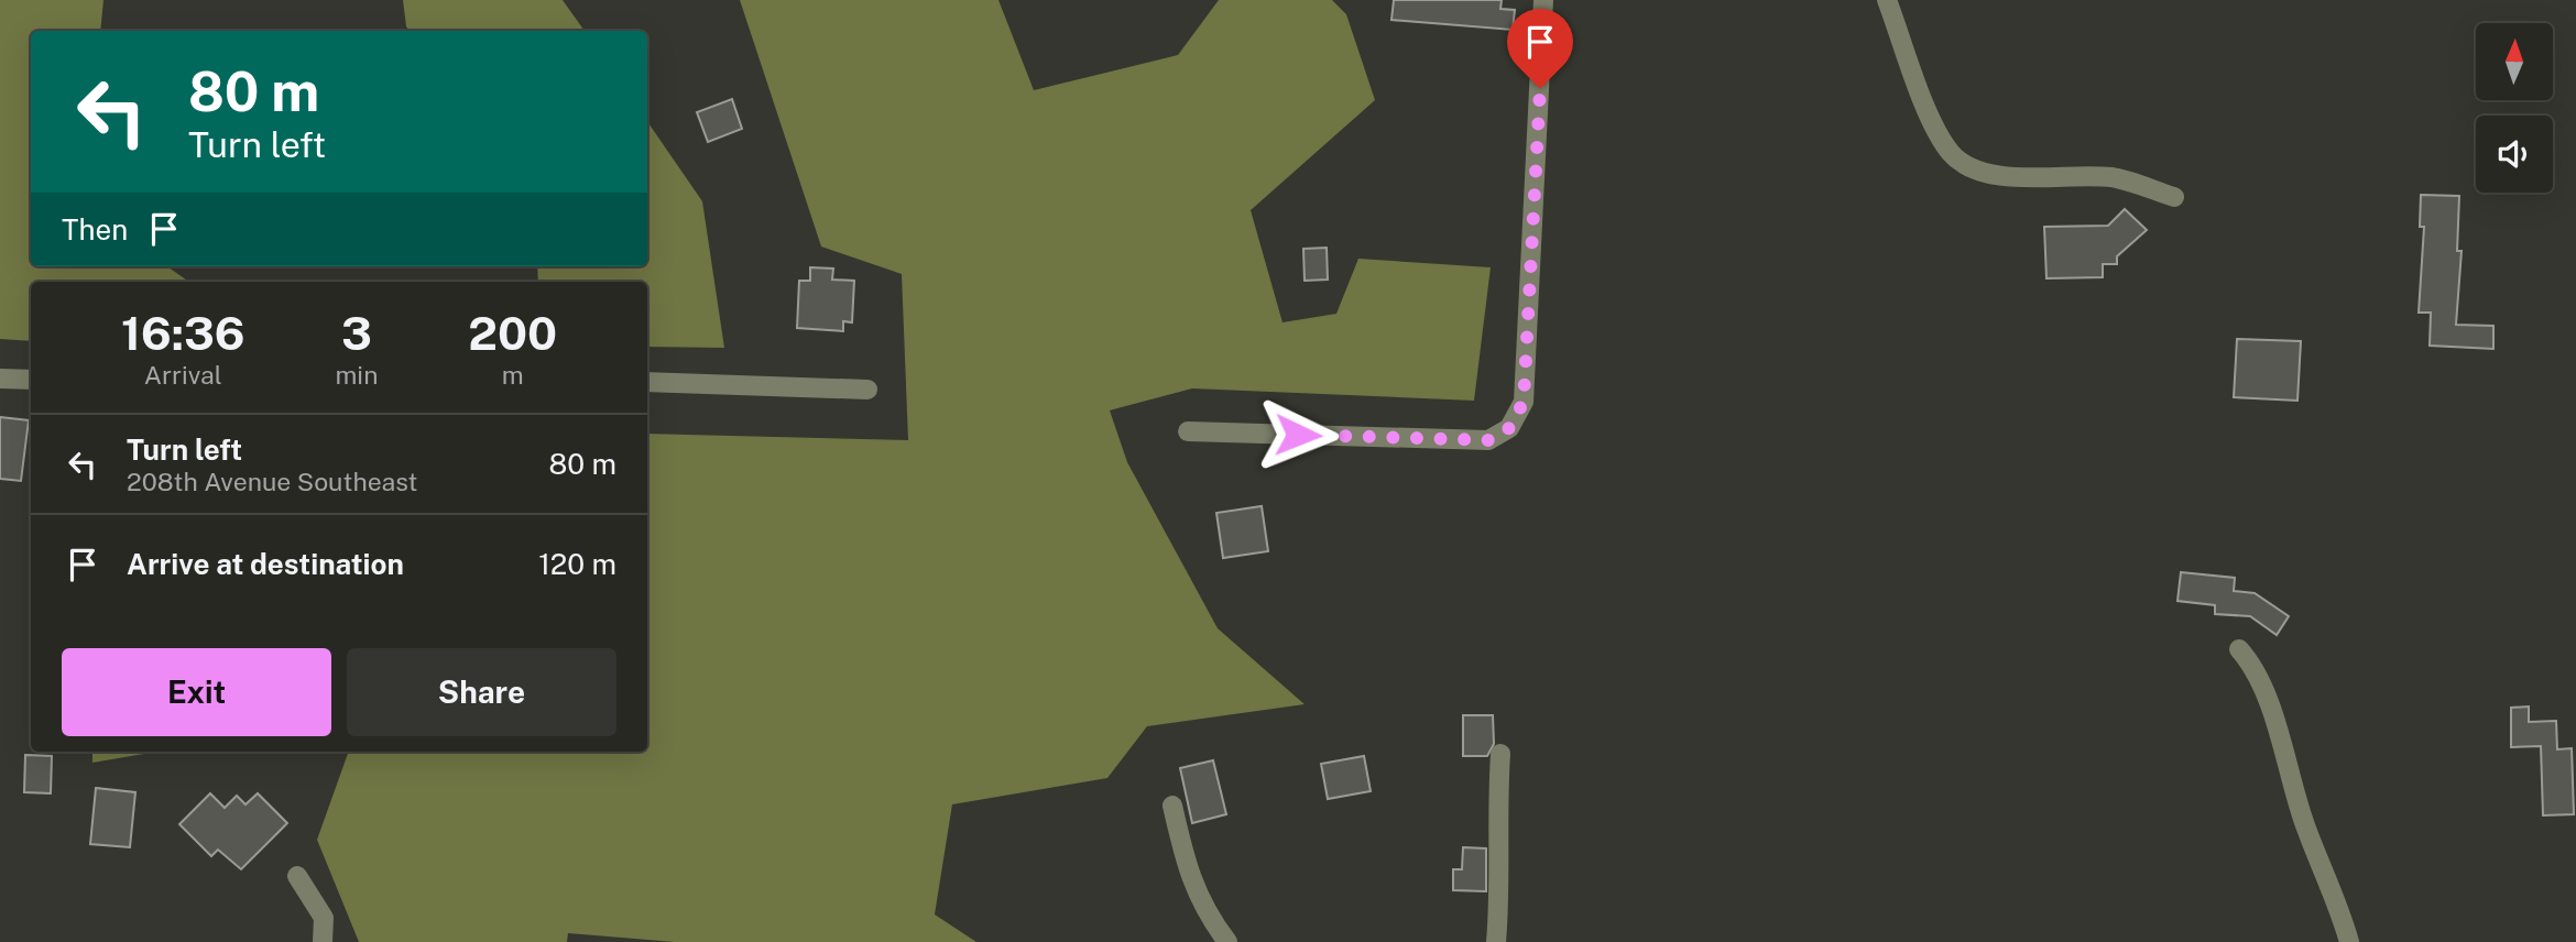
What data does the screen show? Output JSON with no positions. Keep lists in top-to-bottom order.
{
  "north": "top",
  "page": {
    "turn": ["80 m", "Turn left"],
    "then": "Then",
    "eta": [
      "16:36",
      "Arrival",
      "3",
      "min",
      "200",
      "m"
    ],
    "list": [
      {
        "name": "Turn left",
        "note": "208th Avenue Southeast",
        "value": "80 m"
      },
      {
        "name": "Arrive at destination",
        "value": "120 m"
      }
    ],
    "buttons": ["Exit", "Share"]
  }
}
